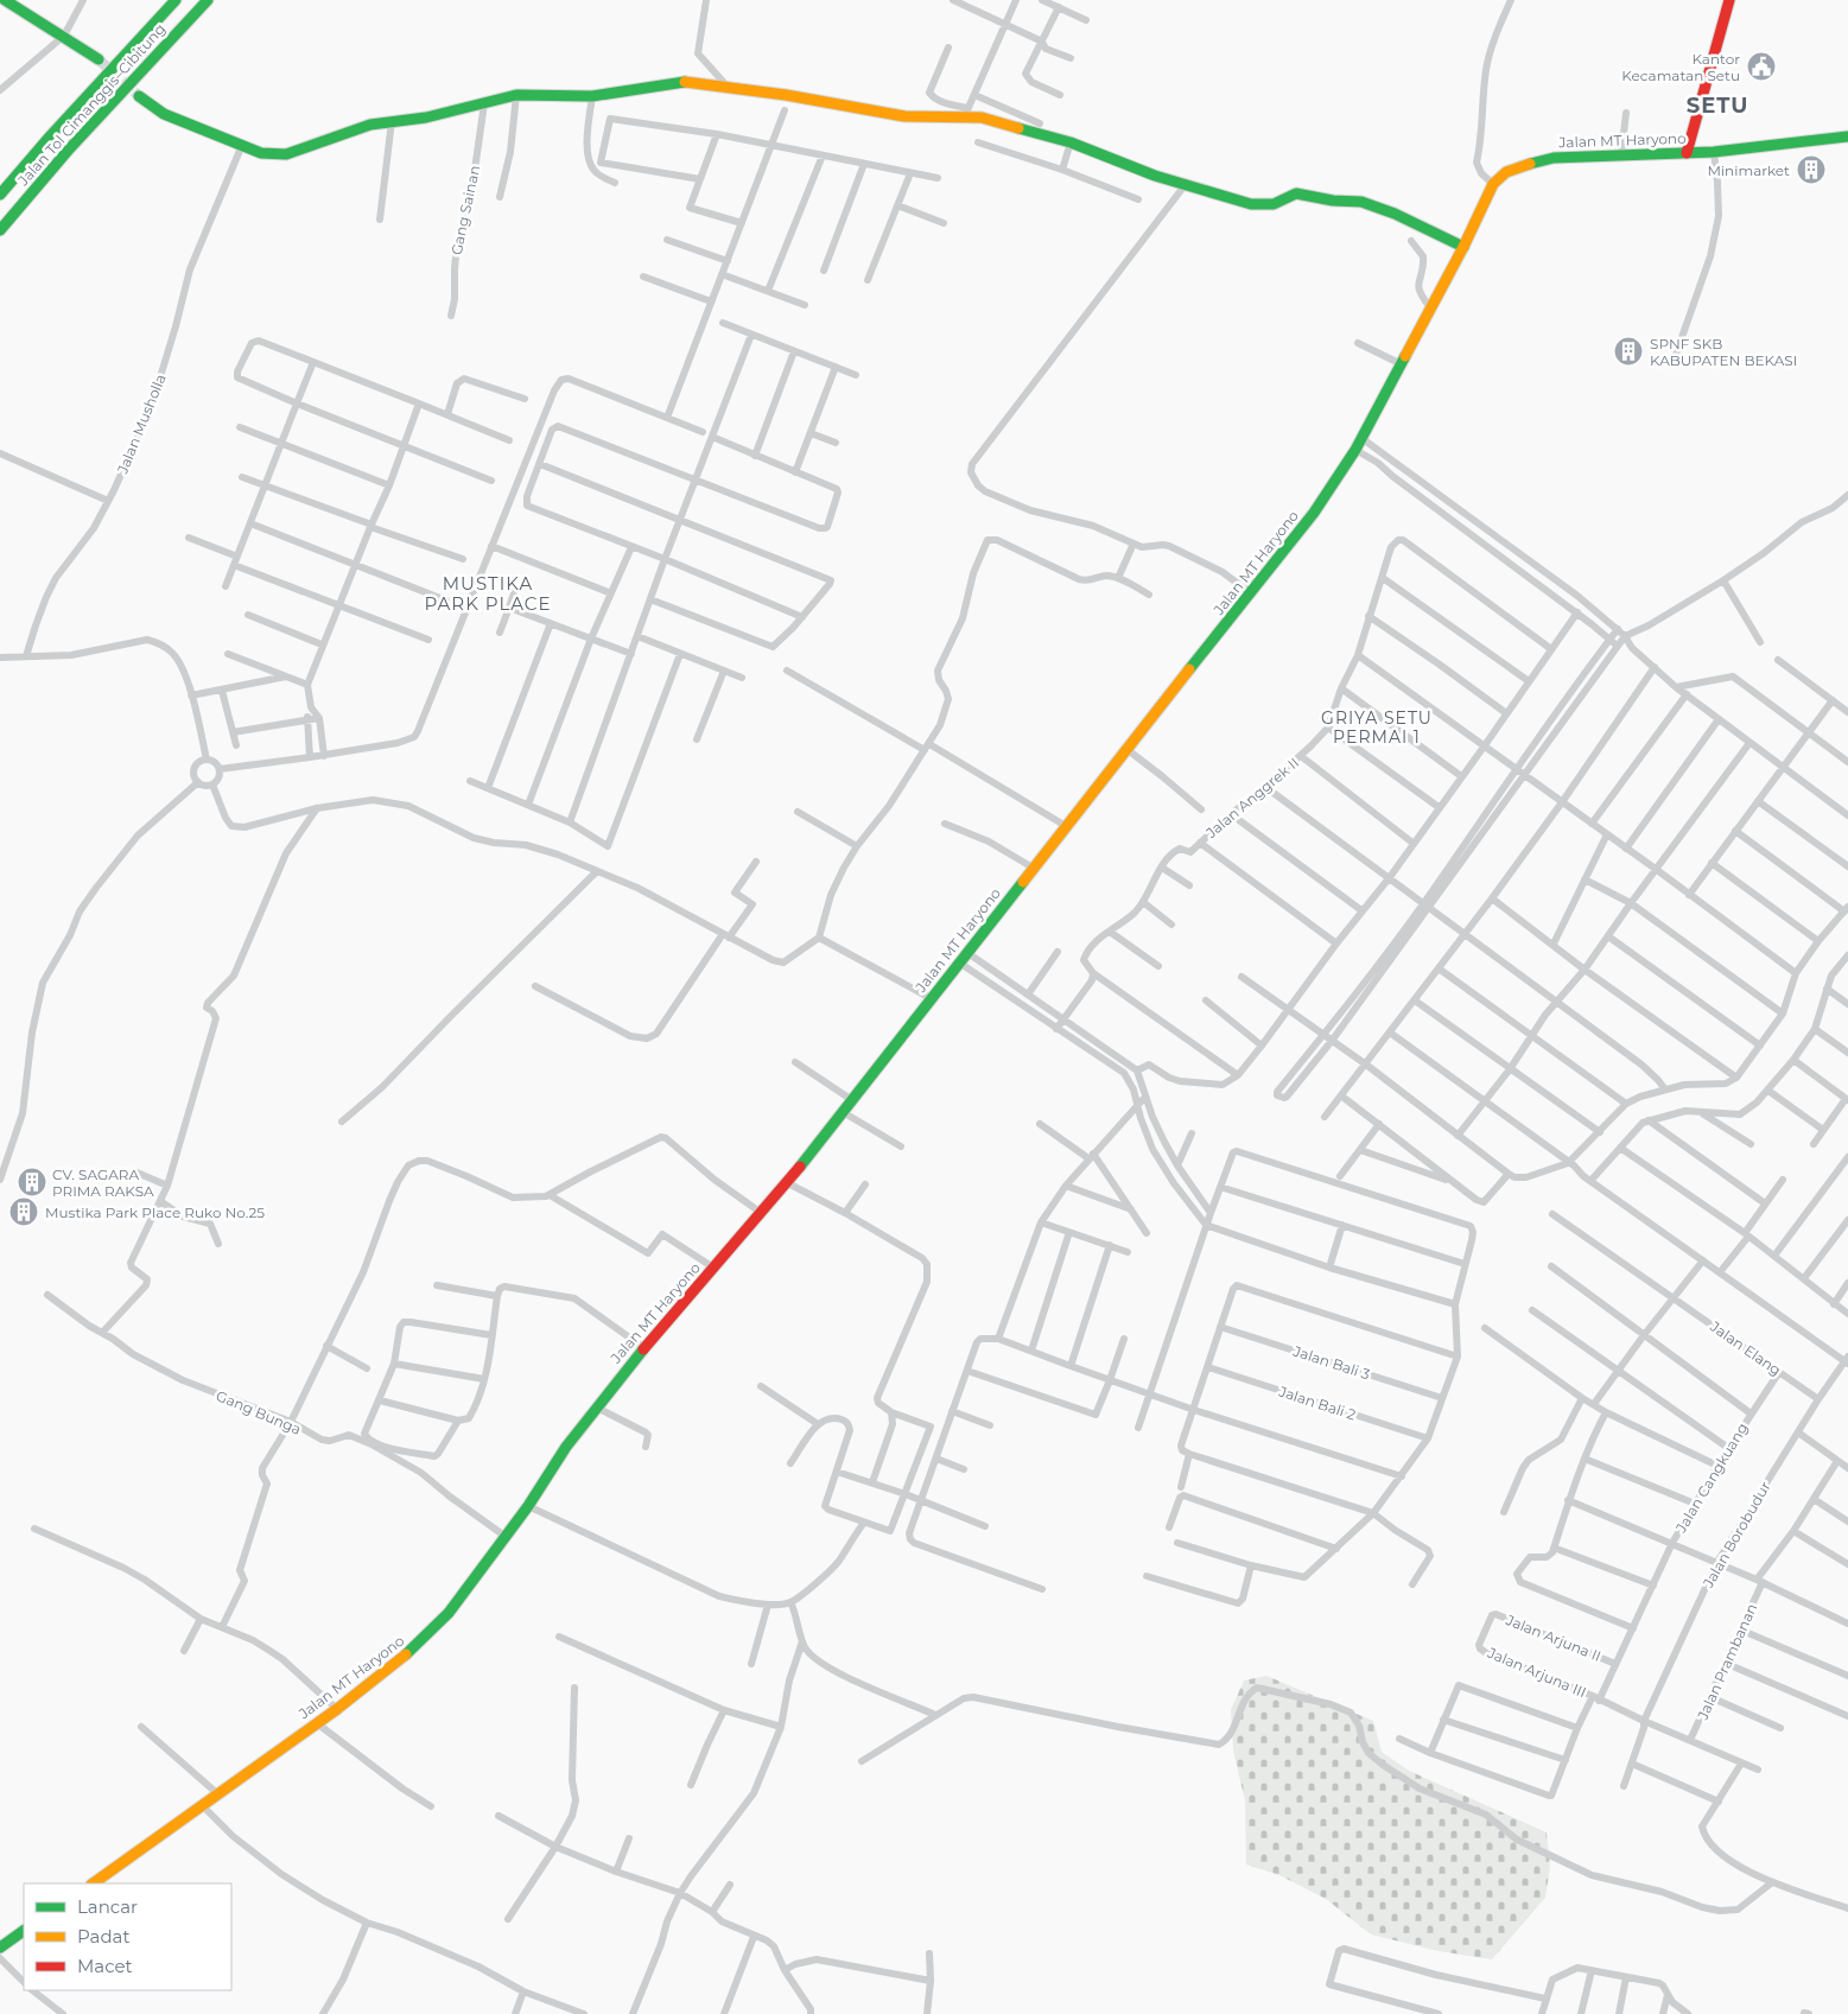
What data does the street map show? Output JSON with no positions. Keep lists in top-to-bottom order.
{
  "streets": {
    "main road": ["Jalan Tol Cimanggis–Cibitung", "Jalan MT Haryono"],
    "street": [
      "Gang Sainan",
      "Jalan Musholla",
      "Jalan Anggrek II",
      "Jalan Elang",
      "Jalan Bali 3",
      "Jalan Bali 2",
      "Gang Bunga",
      "Jalan Cangkuang",
      "Jalan Borobudur",
      "Jalan Arjuna II",
      "Jalan Prambanan",
      "Jalan Arjuna III"
    ]
  },
  "crossings": [
    ["Jalan MT Haryono", "Gang Bunga"],
    ["Jalan Elang", "Jalan Cangkuang"],
    ["Jalan Elang", "Jalan Borobudur"],
    ["Jalan Cangkuang", "Jalan Borobudur"],
    ["Jalan Cangkuang", "Jalan Prambanan"],
    ["Jalan Arjuna II", "Jalan Arjuna III"]
  ],
  "districts": ["SETU", "MUSTIKA PARK PLACE", "GRIYA SETU PERMAI 1"],
  "places": {
    "public building": ["Kantor Kecamatan Setu"],
    "building": [
      "Minimarket",
      "SPNF SKB KABUPATEN BEKASI",
      "CV. SAGARA PRIMA RAKSA",
      "Mustika Park Place Ruko No.25"
    ]
  },
  "legend": ["Lancar", "Padat", "Macet"]
}
